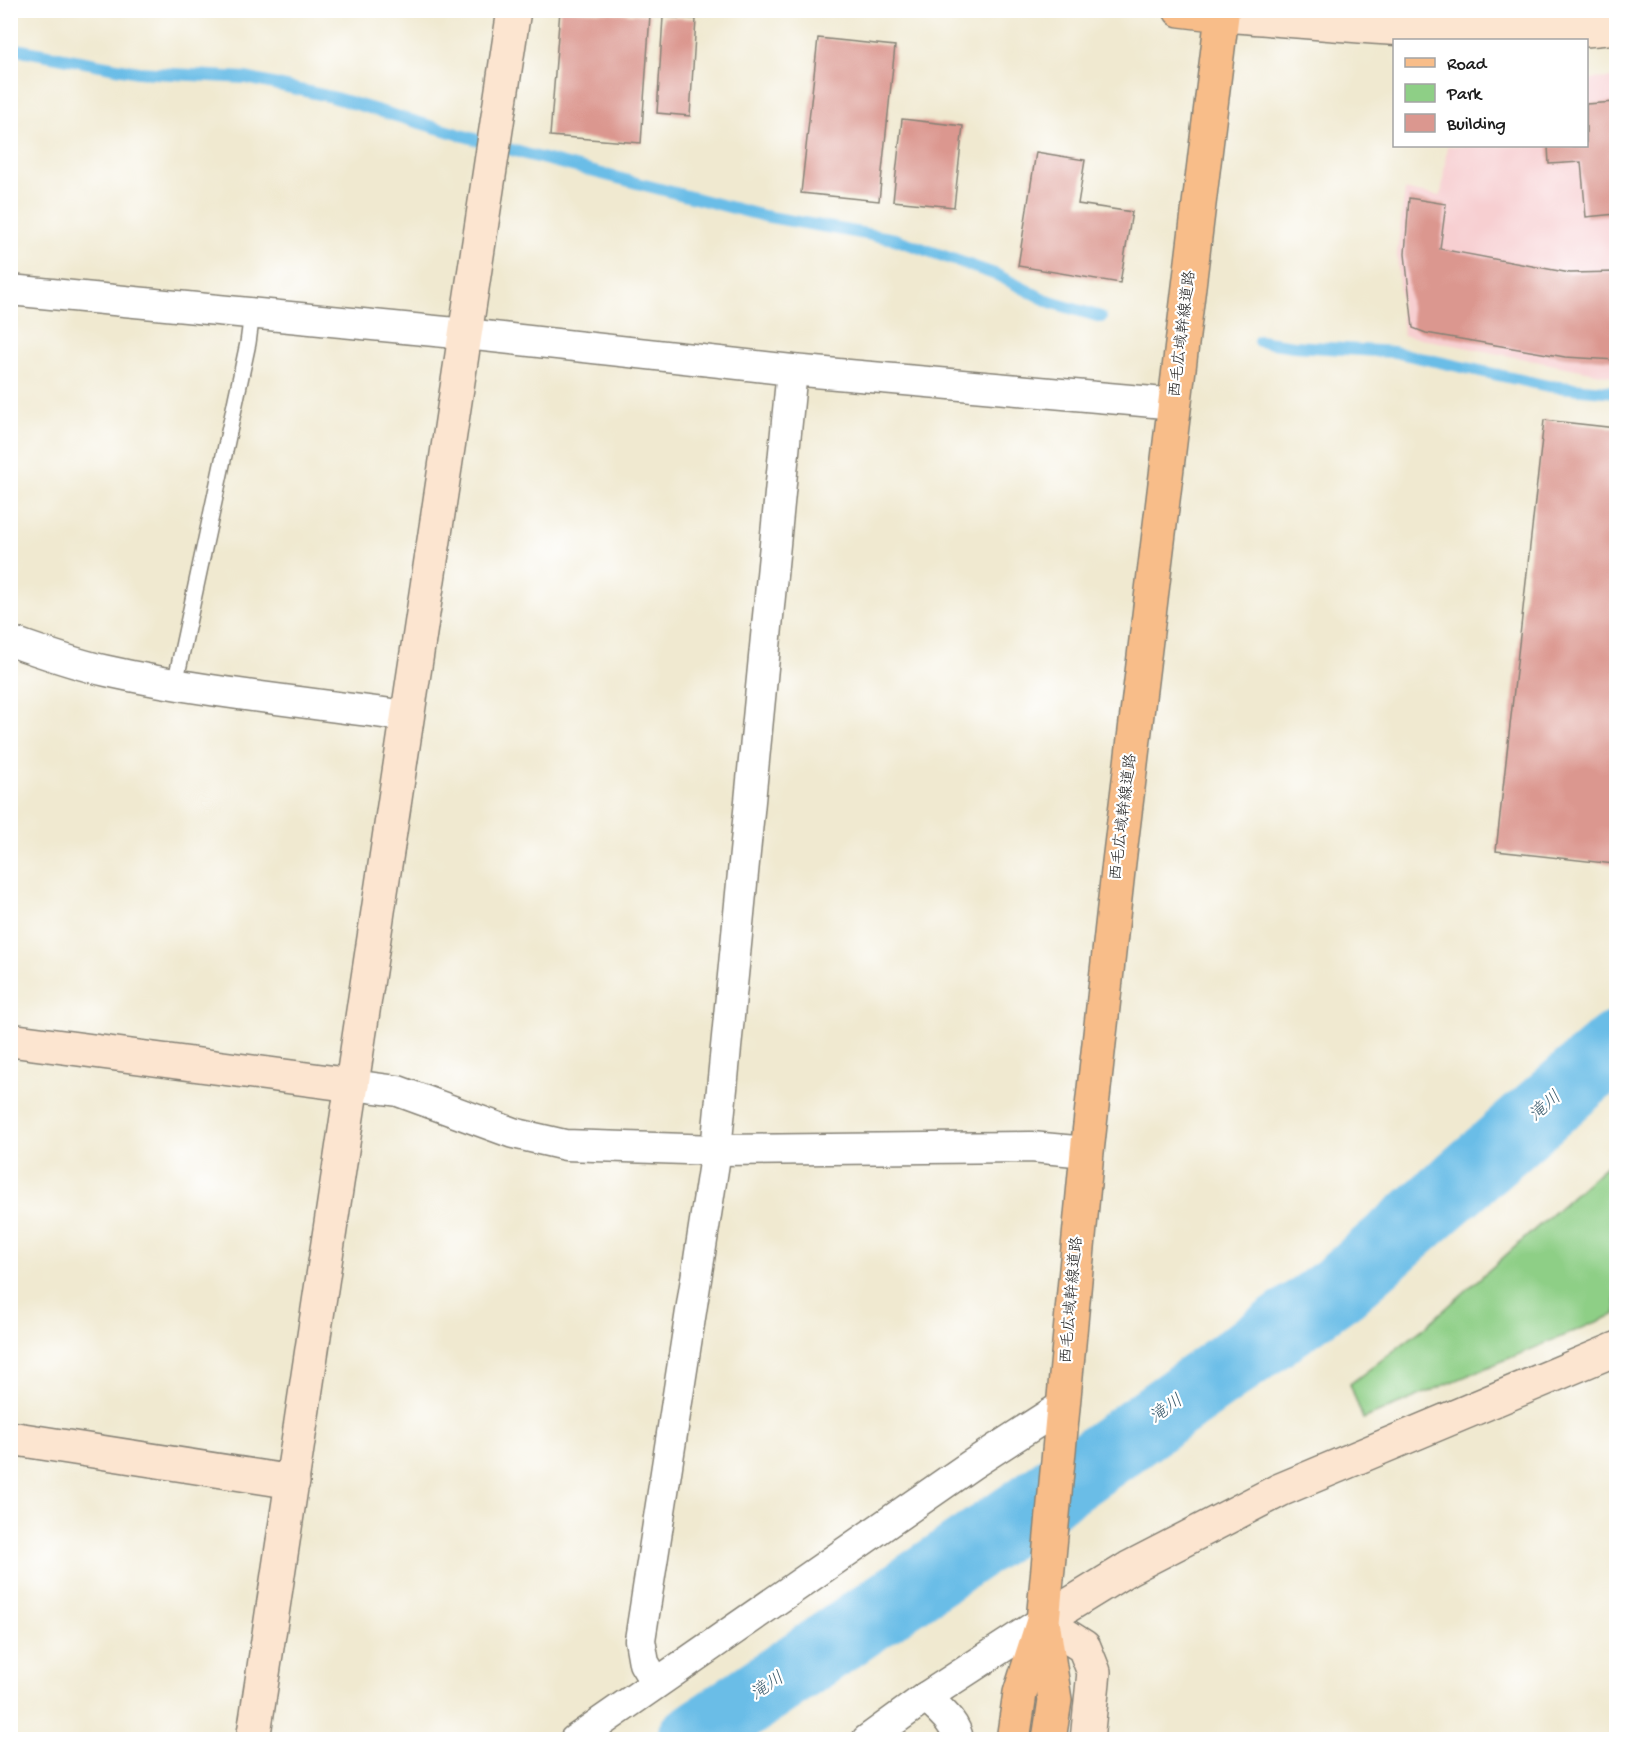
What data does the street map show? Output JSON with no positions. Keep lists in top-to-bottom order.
{
  "streets": {
    "main road": ["西毛広域幹線道路"]
  },
  "water": ["滝川"],
  "legend": ["Road", "Park", "Building"]
}
